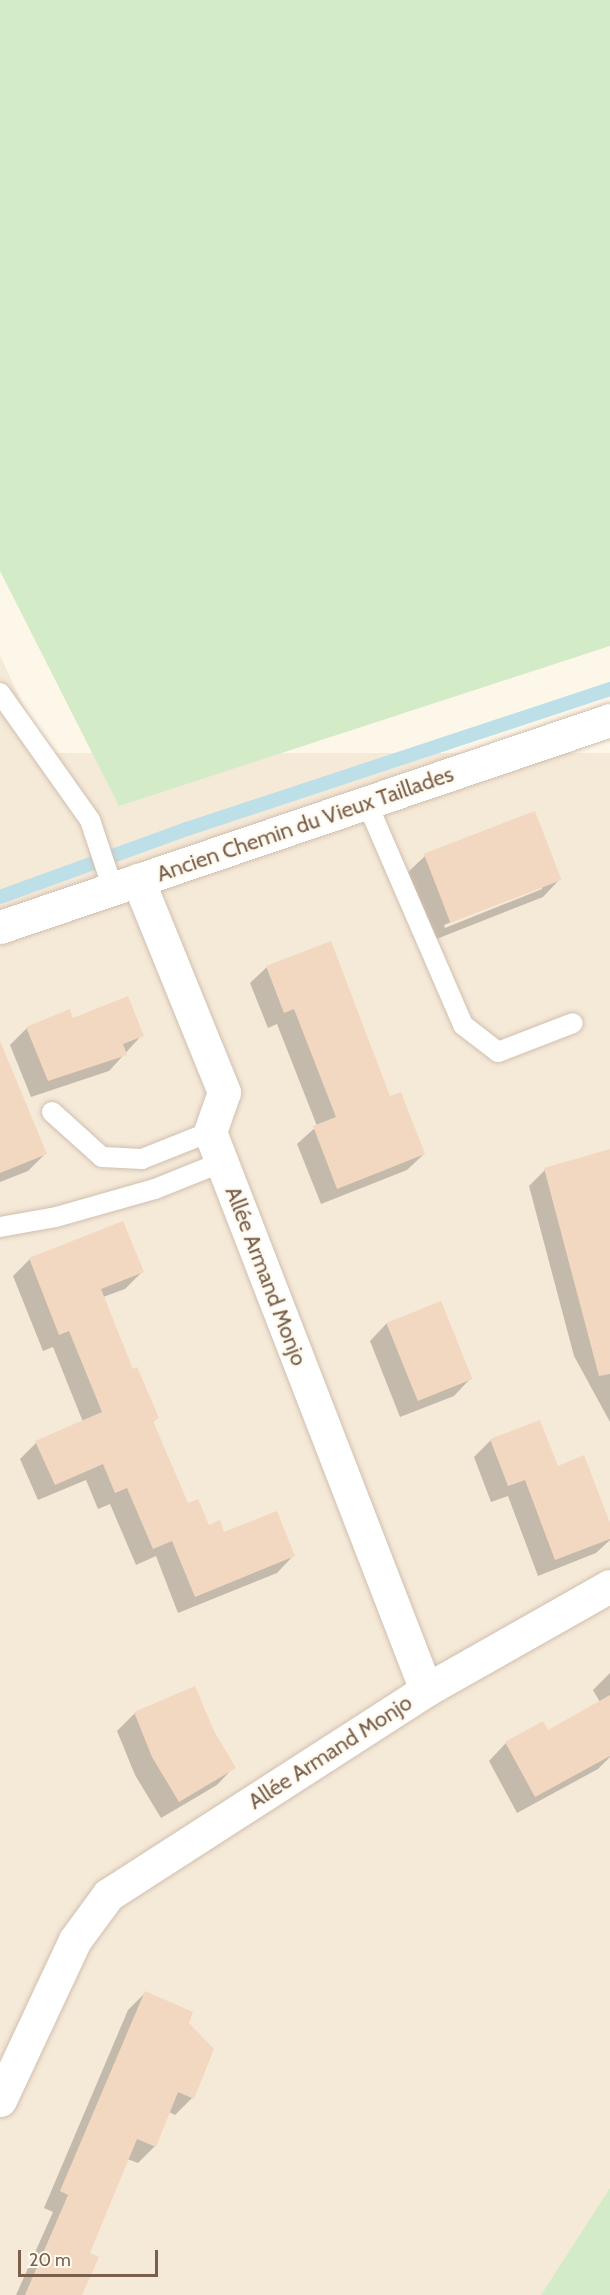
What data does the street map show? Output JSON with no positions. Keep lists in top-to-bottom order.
{
  "streets": {
    "street": ["Ancien Chemin du Vieux Taillades", "Allée Armand Monjo"]
  },
  "scale_bar": "20 m"
}
